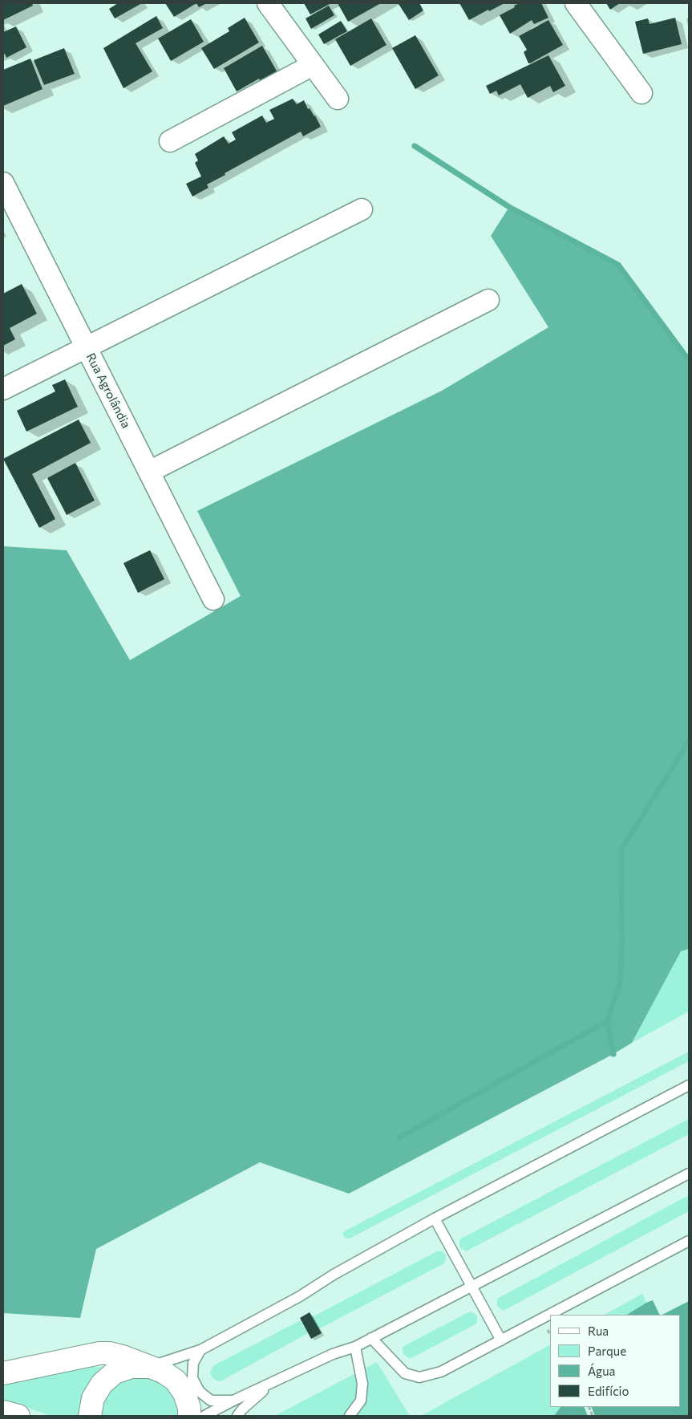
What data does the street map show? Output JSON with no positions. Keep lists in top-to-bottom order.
{
  "streets": {
    "street": ["Rua Agrolândia"]
  },
  "legend": [
    "Rua",
    "Parque",
    "Água",
    "Edifício"
  ]
}
